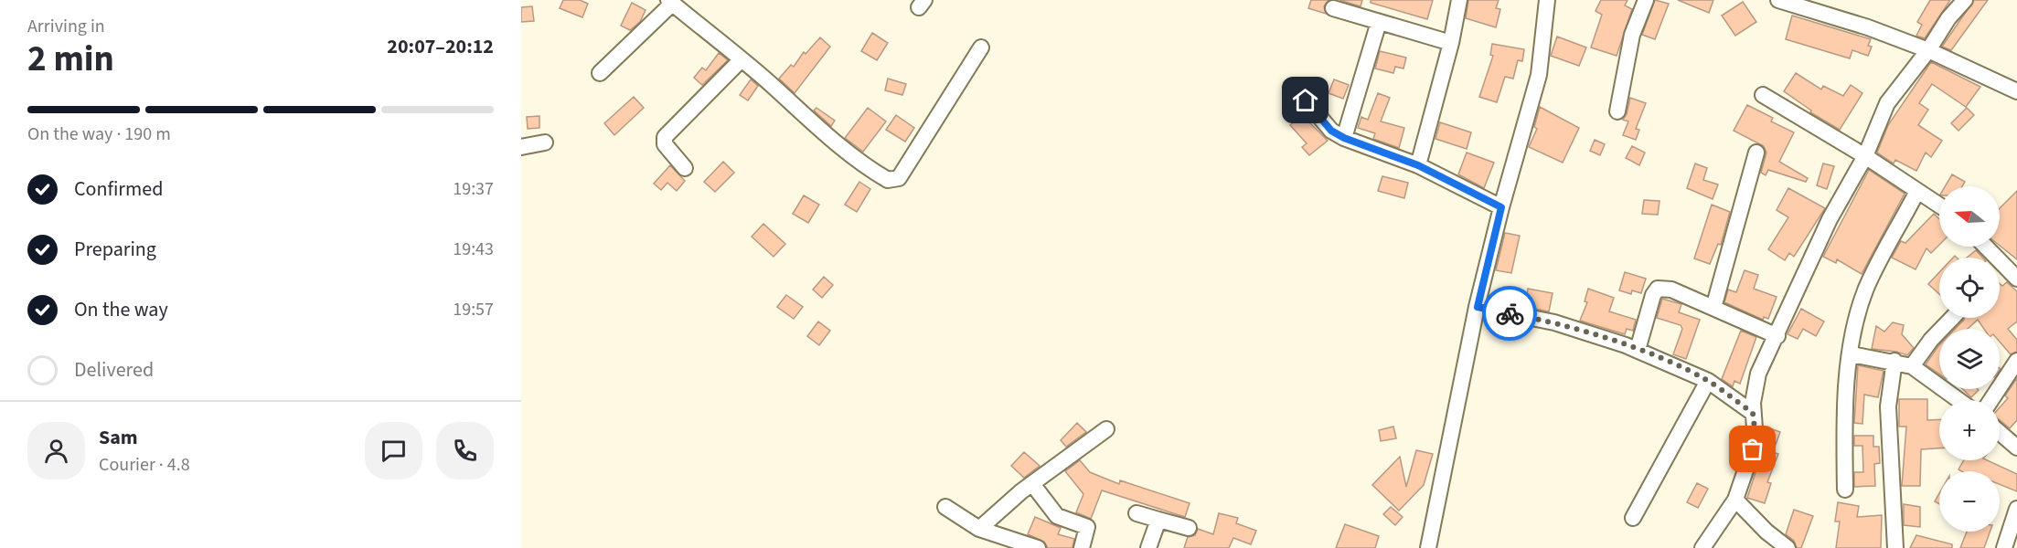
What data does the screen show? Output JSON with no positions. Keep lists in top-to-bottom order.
{
  "north": "left",
  "page": {
    "heading": ["2 min", "Arriving in", "20:07–20:12"],
    "panel": ["Sam", "Courier · 4.8"],
    "bar": "On the way · 190 m",
    "list": [
      ["Confirmed", "19:37"],
      ["Preparing", "19:43"],
      ["On the way", "19:57"],
      "Delivered"
    ],
    "map_buttons": ["+", "−"]
  }
}
